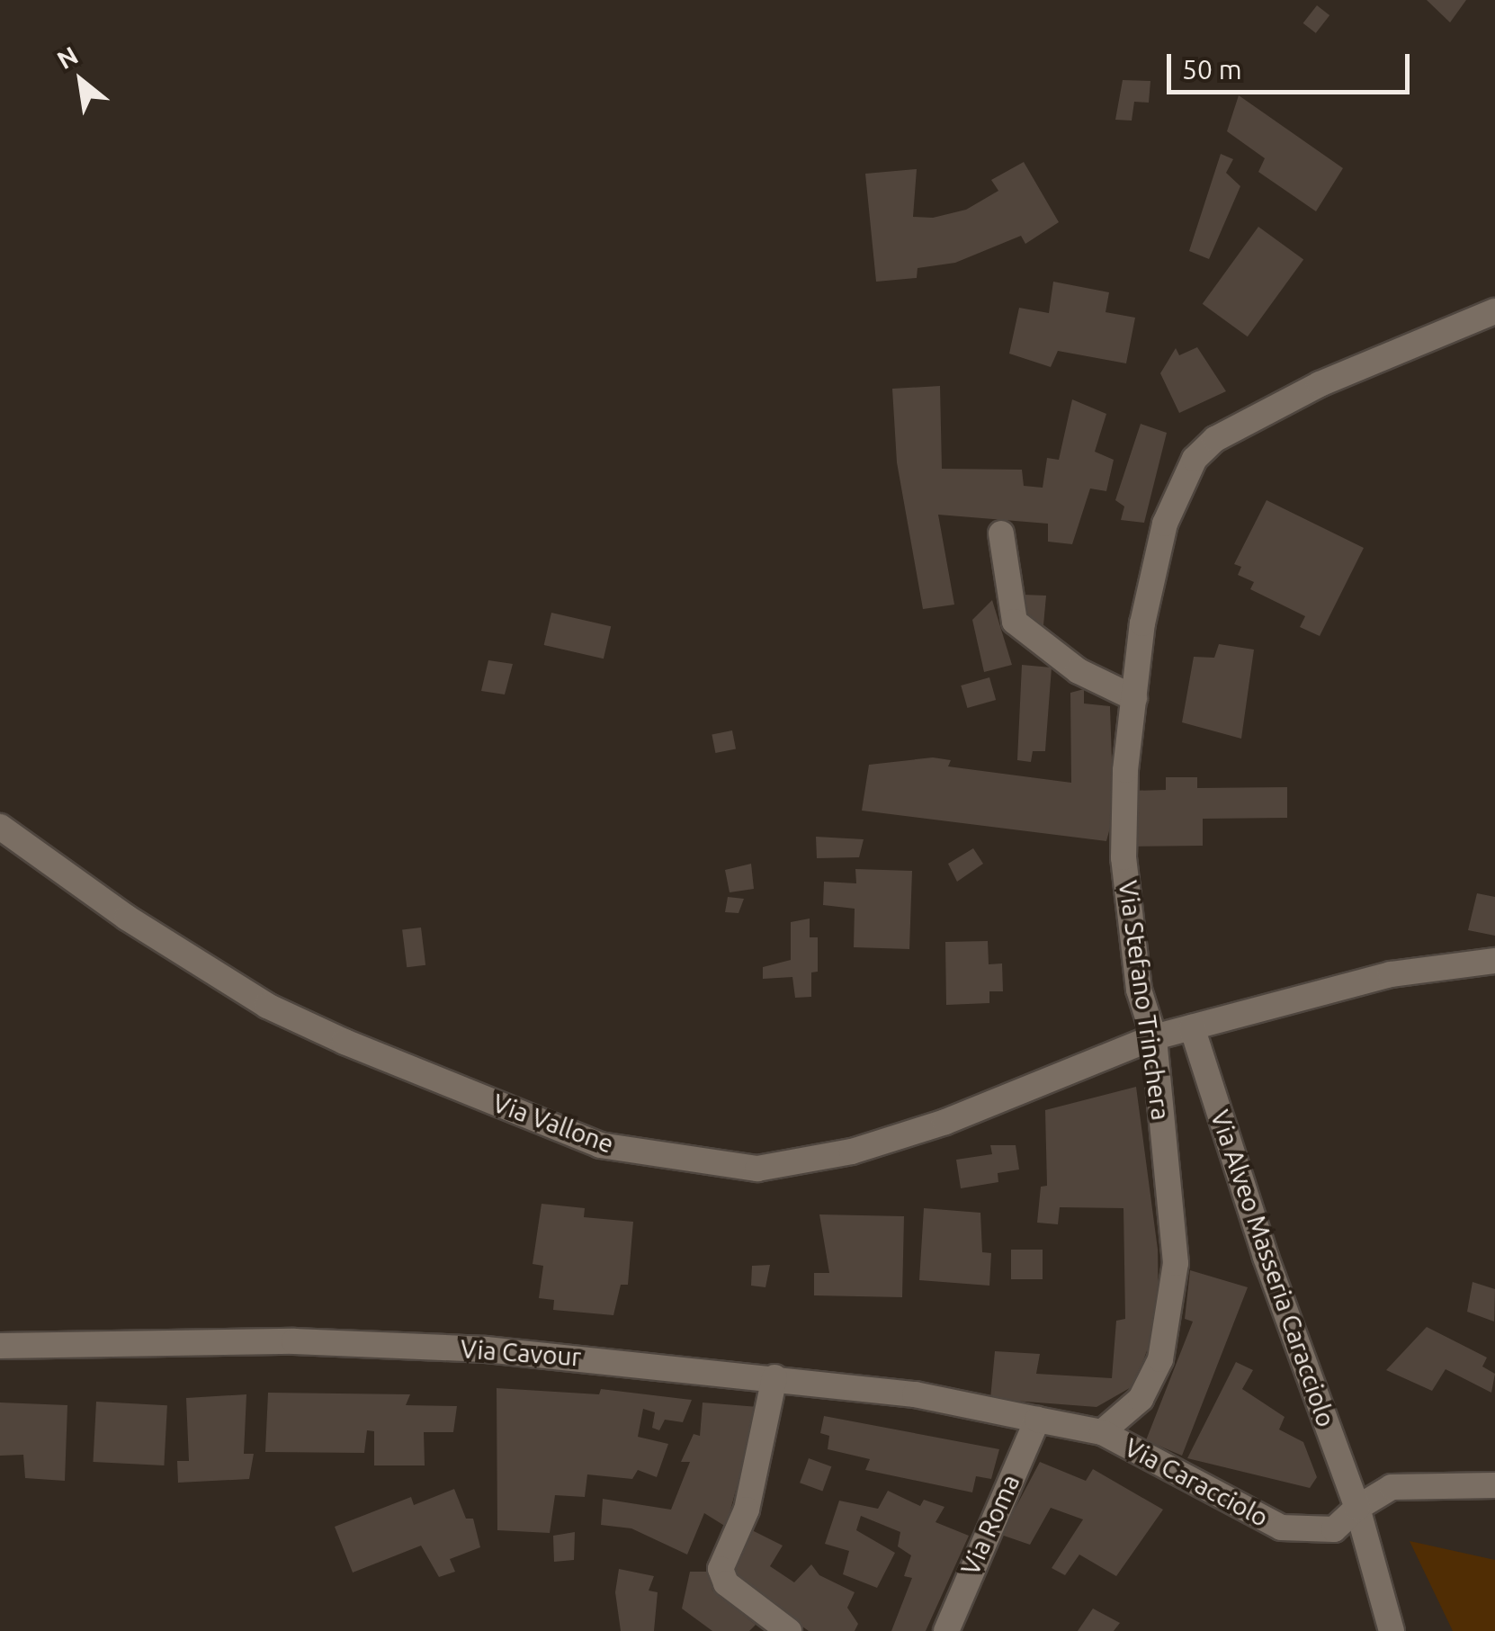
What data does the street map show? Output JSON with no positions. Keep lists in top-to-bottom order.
{
  "streets": {
    "street": [
      "Via Stefano Trinchera",
      "Via Vallone",
      "Via Alveo Masseria Caracciolo",
      "Via Cavour",
      "Via Caracciolo",
      "Via Roma"
    ]
  },
  "crossings": [
    ["Via Stefano Trinchera", "Via Vallone"],
    ["Via Stefano Trinchera", "Via Caracciolo"],
    ["Via Vallone", "Via Alveo Masseria Caracciolo"],
    ["Via Alveo Masseria Caracciolo", "Via Caracciolo"],
    ["Via Cavour", "Via Caracciolo"],
    ["Via Cavour", "Via Roma"],
    ["Via Caracciolo", "Via Roma"]
  ],
  "scale_bar": "50 m",
  "north": "top left"
}
